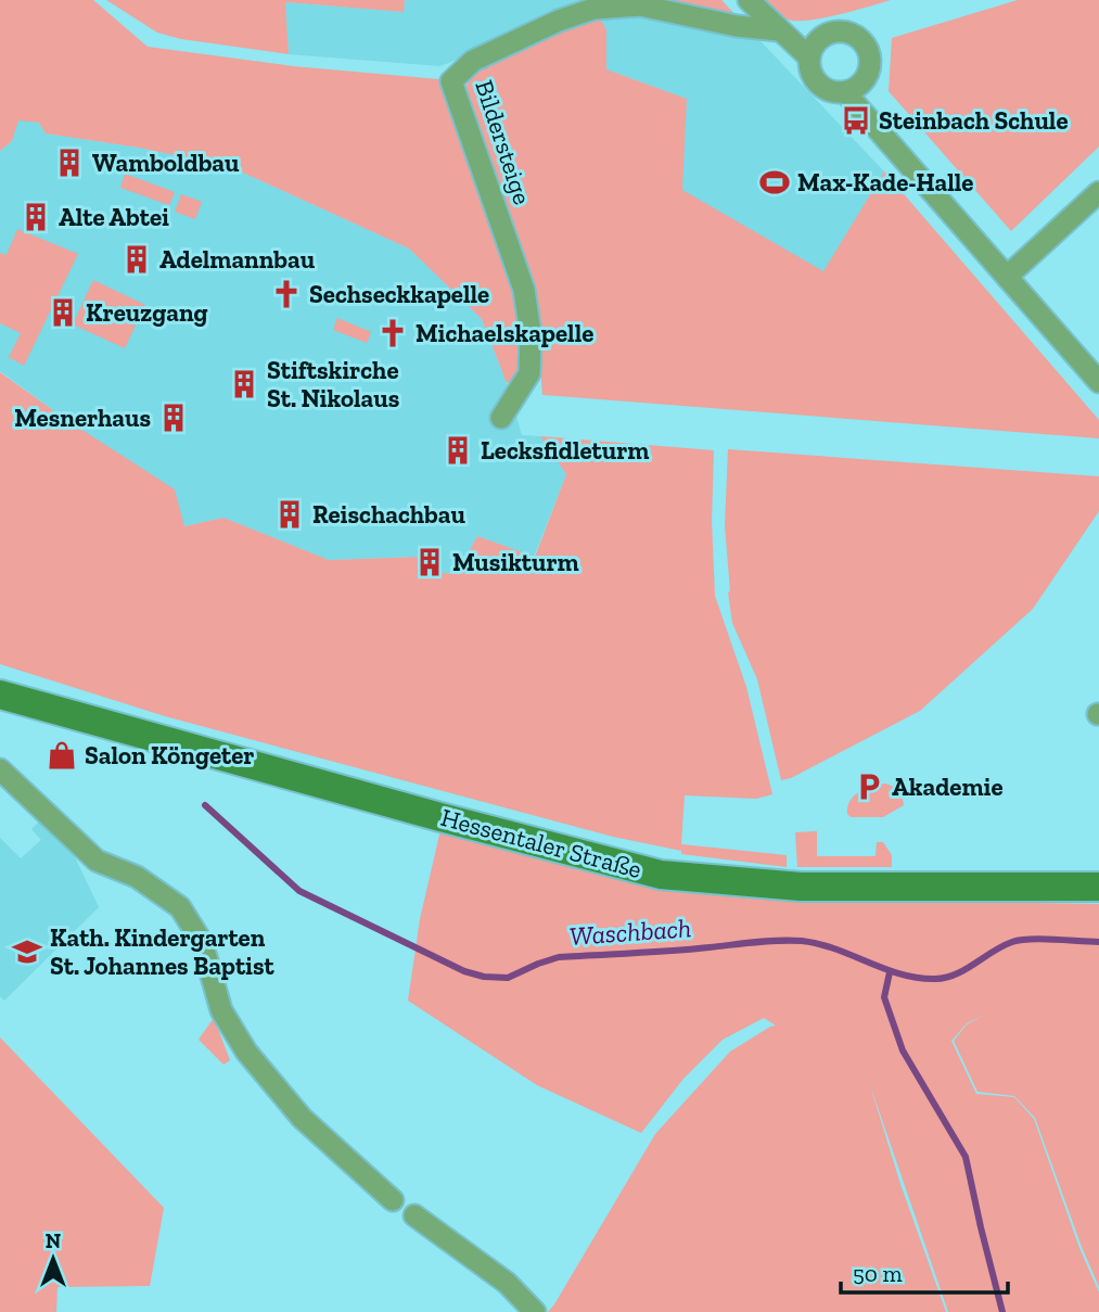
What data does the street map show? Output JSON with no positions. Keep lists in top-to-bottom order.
{
  "streets": {
    "main road": ["Hessentaler Straße"],
    "street": ["Bildersteige"]
  },
  "water": ["Waschbach"],
  "places": {
    "bus stop": ["Steinbach Schule"],
    "building": [
      "Wamboldbau",
      "Alte Abtei",
      "Adelmannbau",
      "Kreuzgang",
      "Stiftskirche St. Nikolaus",
      "Mesnerhaus",
      "Lecksfidleturm",
      "Reischachbau",
      "Musikturm"
    ],
    "sports": ["Max-Kade-Halle"],
    "church": ["Sechseckkapelle", "Michaelskapelle"],
    "shop": ["Salon Köngeter"],
    "parking": ["Akademie"],
    "school or university": ["Kath. Kindergarten St. Johannes Baptist"]
  },
  "scale_bar": "50 m",
  "north": "top"
}
